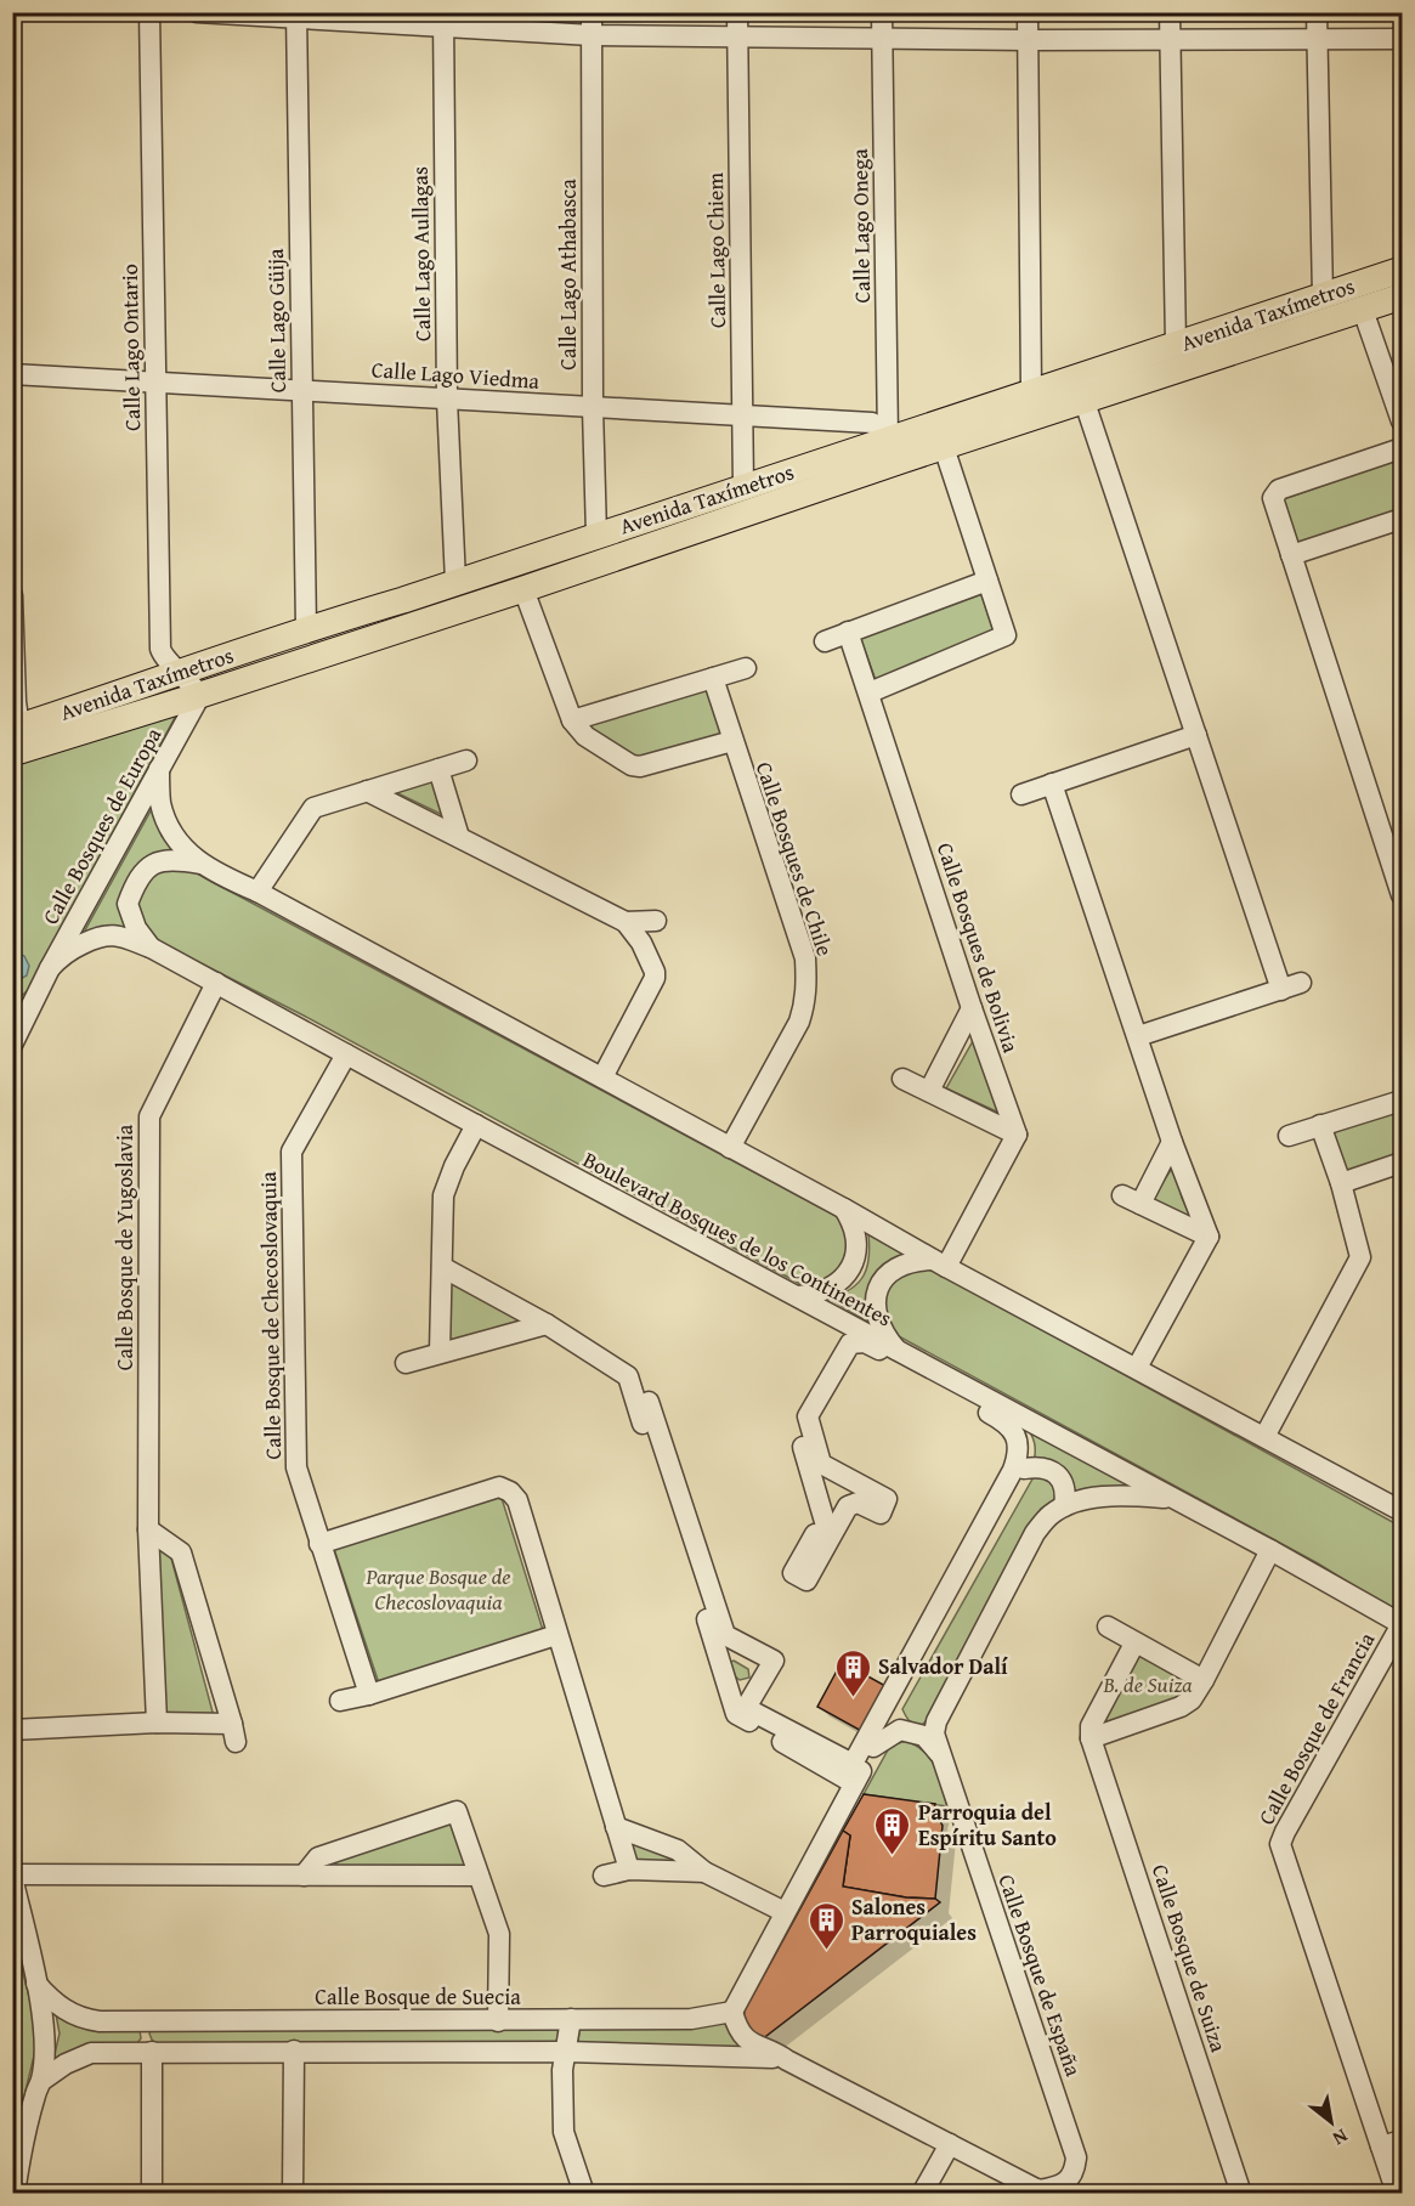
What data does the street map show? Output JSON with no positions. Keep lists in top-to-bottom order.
{
  "streets": {
    "main road": ["Avenida Taxímetros"],
    "street": [
      "Calle Lago Onega",
      "Calle Lago Chiem",
      "Calle Lago Aullagas",
      "Calle Lago Athabasca",
      "Calle Lago Güija",
      "Calle Lago Ontario",
      "Calle Lago Viedma",
      "Calle Bosques de Europa",
      "Calle Bosques de Chile",
      "Calle Bosques de Bolivia",
      "Boulevard Bosques de los Continentes",
      "Calle Bosque de Yugoslavia",
      "Calle Bosque de Checoslovaquia",
      "Calle Bosque de Francia",
      "Calle Bosque de Suiza",
      "Calle Bosque de España",
      "Calle Bosque de Suecia"
    ]
  },
  "crossings": [
    ["Calle Lago Onega", "Avenida Taxímetros"],
    ["Calle Lago Onega", "Calle Lago Viedma"],
    ["Calle Lago Chiem", "Avenida Taxímetros"],
    ["Calle Lago Chiem", "Calle Lago Viedma"],
    ["Calle Lago Aullagas", "Avenida Taxímetros"],
    ["Calle Lago Aullagas", "Calle Lago Viedma"],
    ["Calle Lago Athabasca", "Avenida Taxímetros"],
    ["Calle Lago Athabasca", "Calle Lago Viedma"],
    ["Avenida Taxímetros", "Calle Lago Güija"],
    ["Avenida Taxímetros", "Calle Lago Ontario"],
    ["Avenida Taxímetros", "Calle Lago Viedma"],
    ["Avenida Taxímetros", "Calle Bosques de Europa"],
    ["Avenida Taxímetros", "Calle Bosques de Chile"],
    ["Calle Lago Güija", "Calle Lago Viedma"],
    ["Calle Lago Ontario", "Calle Lago Viedma"],
    ["Calle Bosques de Europa", "Boulevard Bosques de los Continentes"],
    ["Boulevard Bosques de los Continentes", "Calle Bosque de Yugoslavia"],
    ["Boulevard Bosques de los Continentes", "Calle Bosque de Checoslovaquia"],
    ["Boulevard Bosques de los Continentes", "Calle Bosque de Francia"],
    ["Boulevard Bosques de los Continentes", "Calle Bosque de España"]
  ],
  "parks": ["Parque Bosque de Checoslovaquia", "B. de Suiza"],
  "places": {
    "building": ["Salvador Dalí", "Parroquia del Espíritu Santo", "Salones Parroquiales"]
  },
  "north": "bottom right"
}
